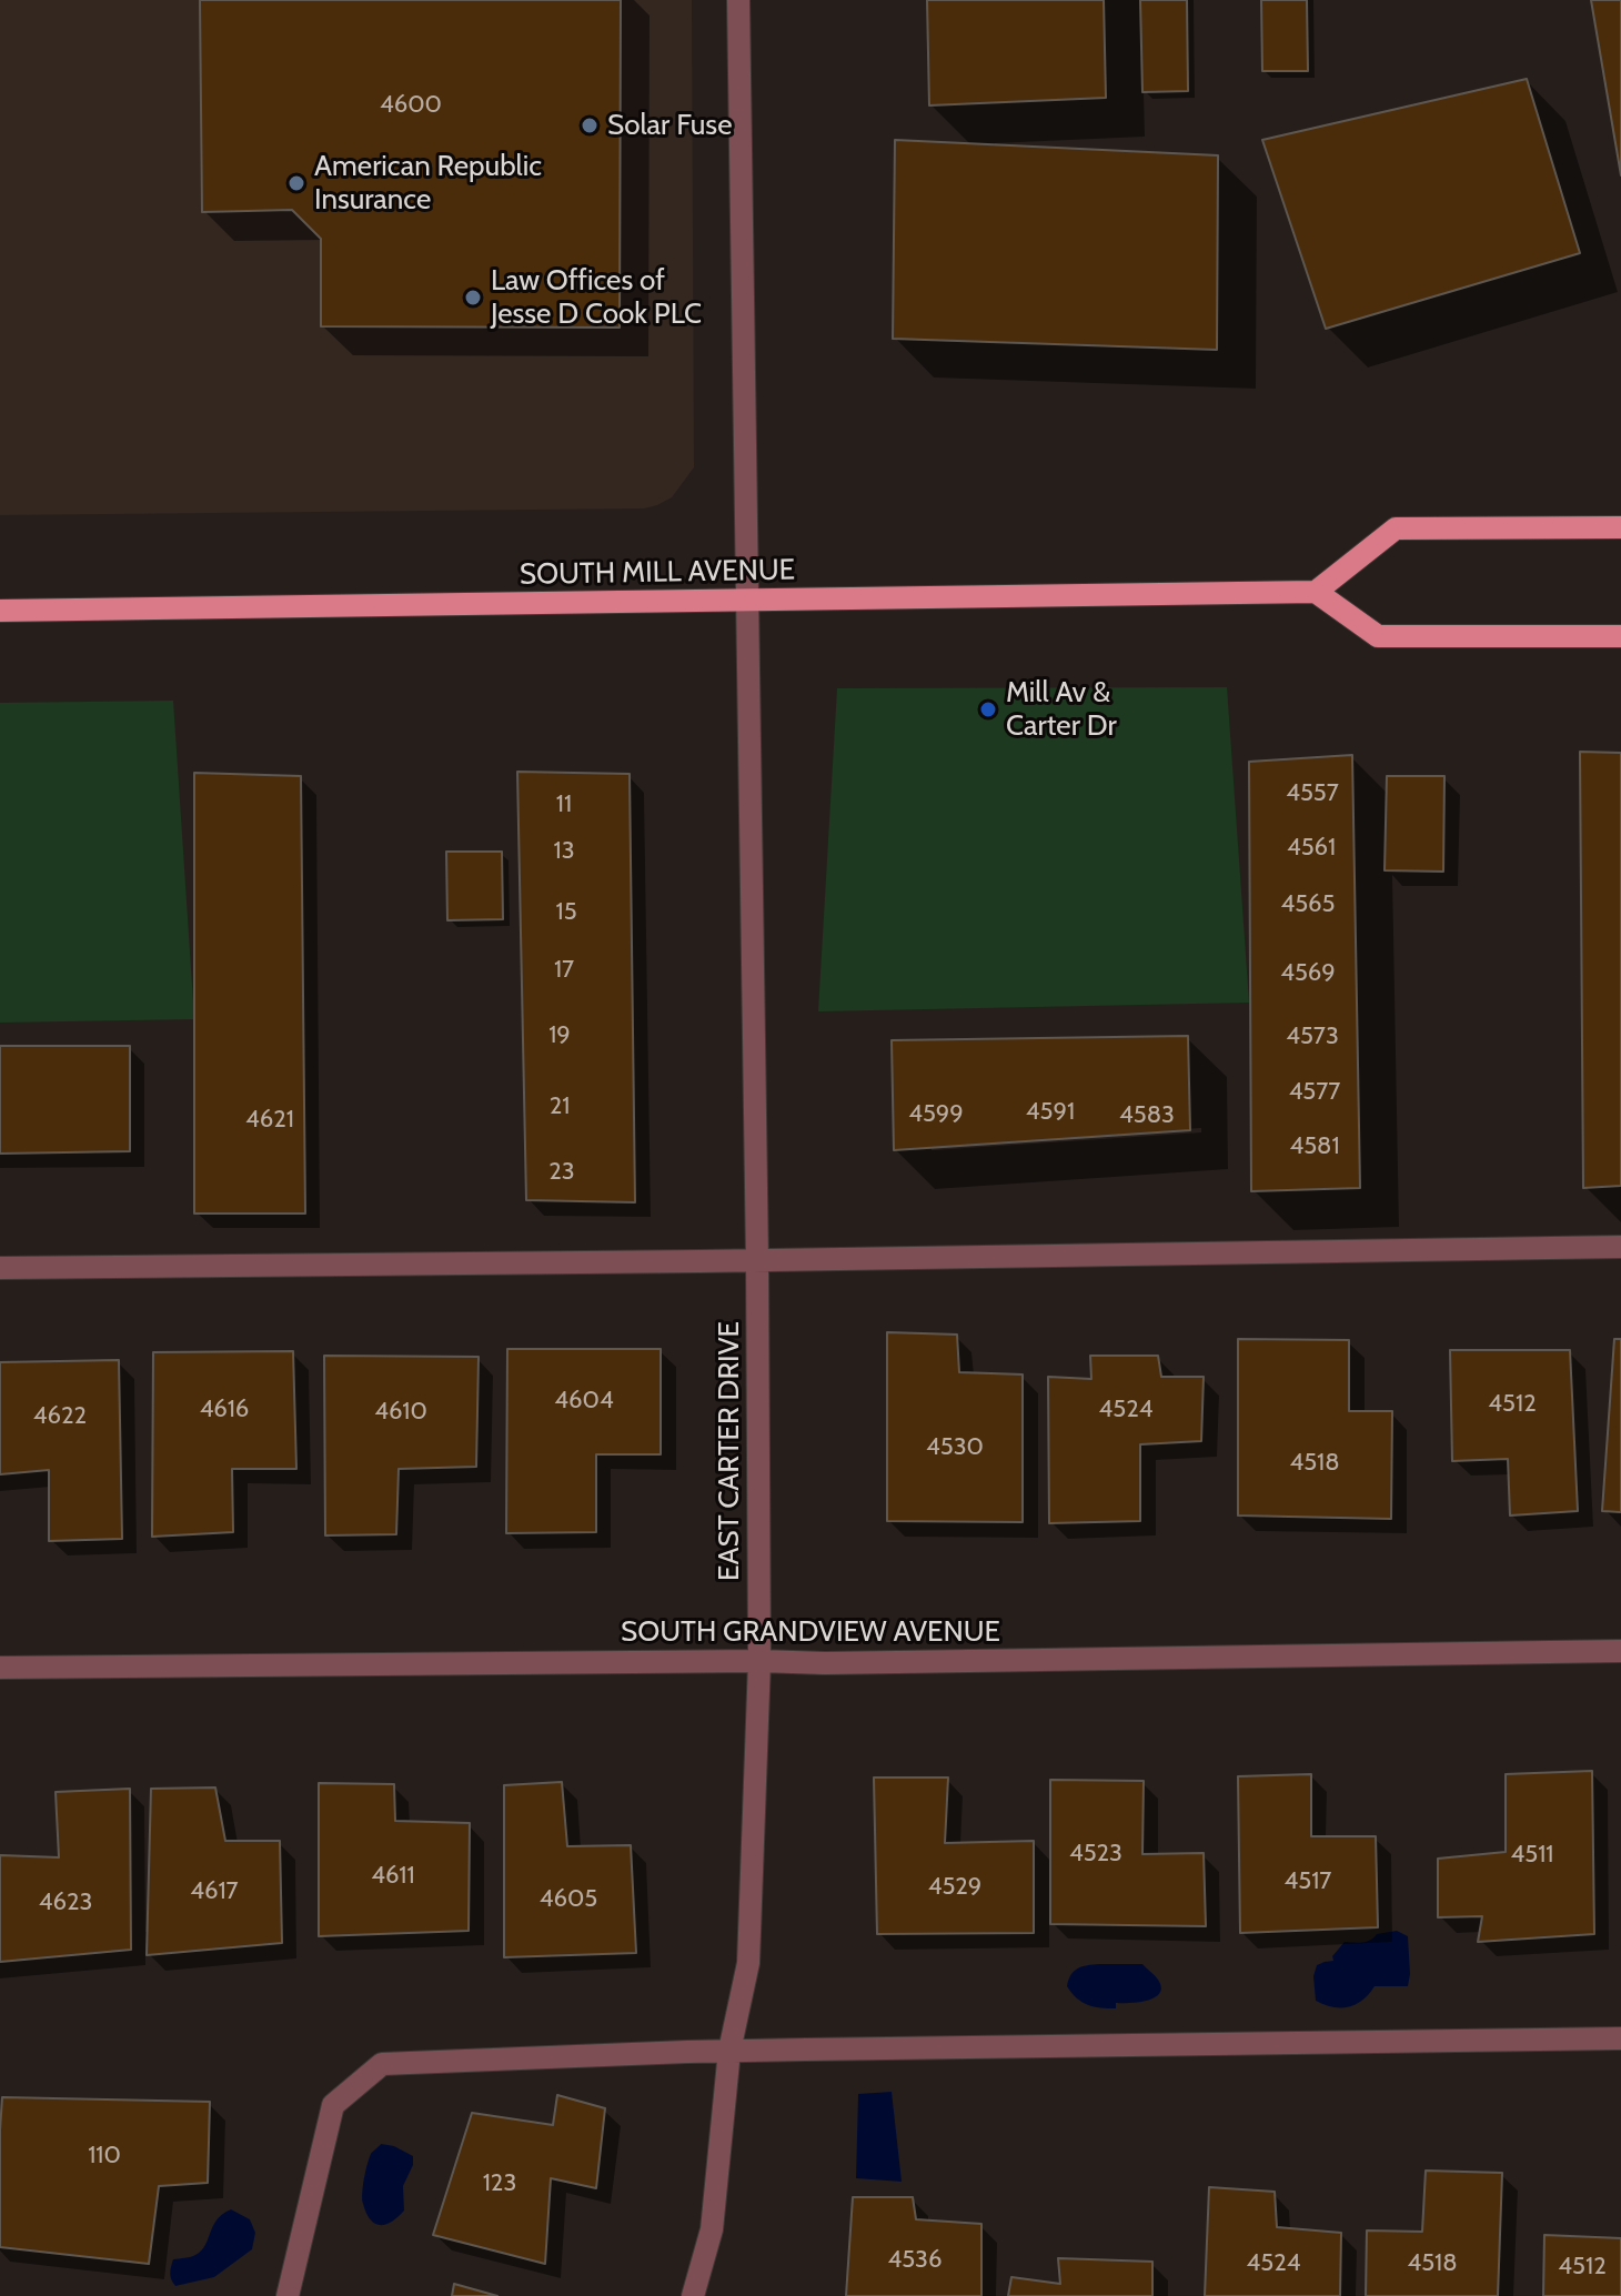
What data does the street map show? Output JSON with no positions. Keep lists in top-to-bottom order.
{
  "streets": {
    "main road": ["SOUTH MILL AVENUE"],
    "street": ["EAST CARTER DRIVE", "SOUTH GRANDVIEW AVENUE"]
  },
  "crossings": [
    ["SOUTH MILL AVENUE", "EAST CARTER DRIVE"],
    ["EAST CARTER DRIVE", "SOUTH GRANDVIEW AVENUE"]
  ],
  "places": [
    "Solar Fuse",
    "American Republic Insurance",
    "Law Offices of Jesse D Cook PLC",
    "Mill Av & Carter Dr"
  ],
  "house_numbers": [
    "4600",
    "4557",
    "11",
    "4561",
    "13",
    "4565",
    "15",
    "17",
    "4569",
    "19",
    "4573",
    "4577",
    "21",
    "4591",
    "4599",
    "4583",
    "4621",
    "4581",
    "23",
    "4604",
    "4512",
    "4616",
    "4524",
    "4610",
    "4622",
    "4530",
    "4518",
    "4523",
    "4511",
    "4611",
    "4517",
    "4529",
    "4617",
    "4605",
    "4623",
    "110",
    "123",
    "4536",
    "4524",
    "4518",
    "4512"
  ]
}
